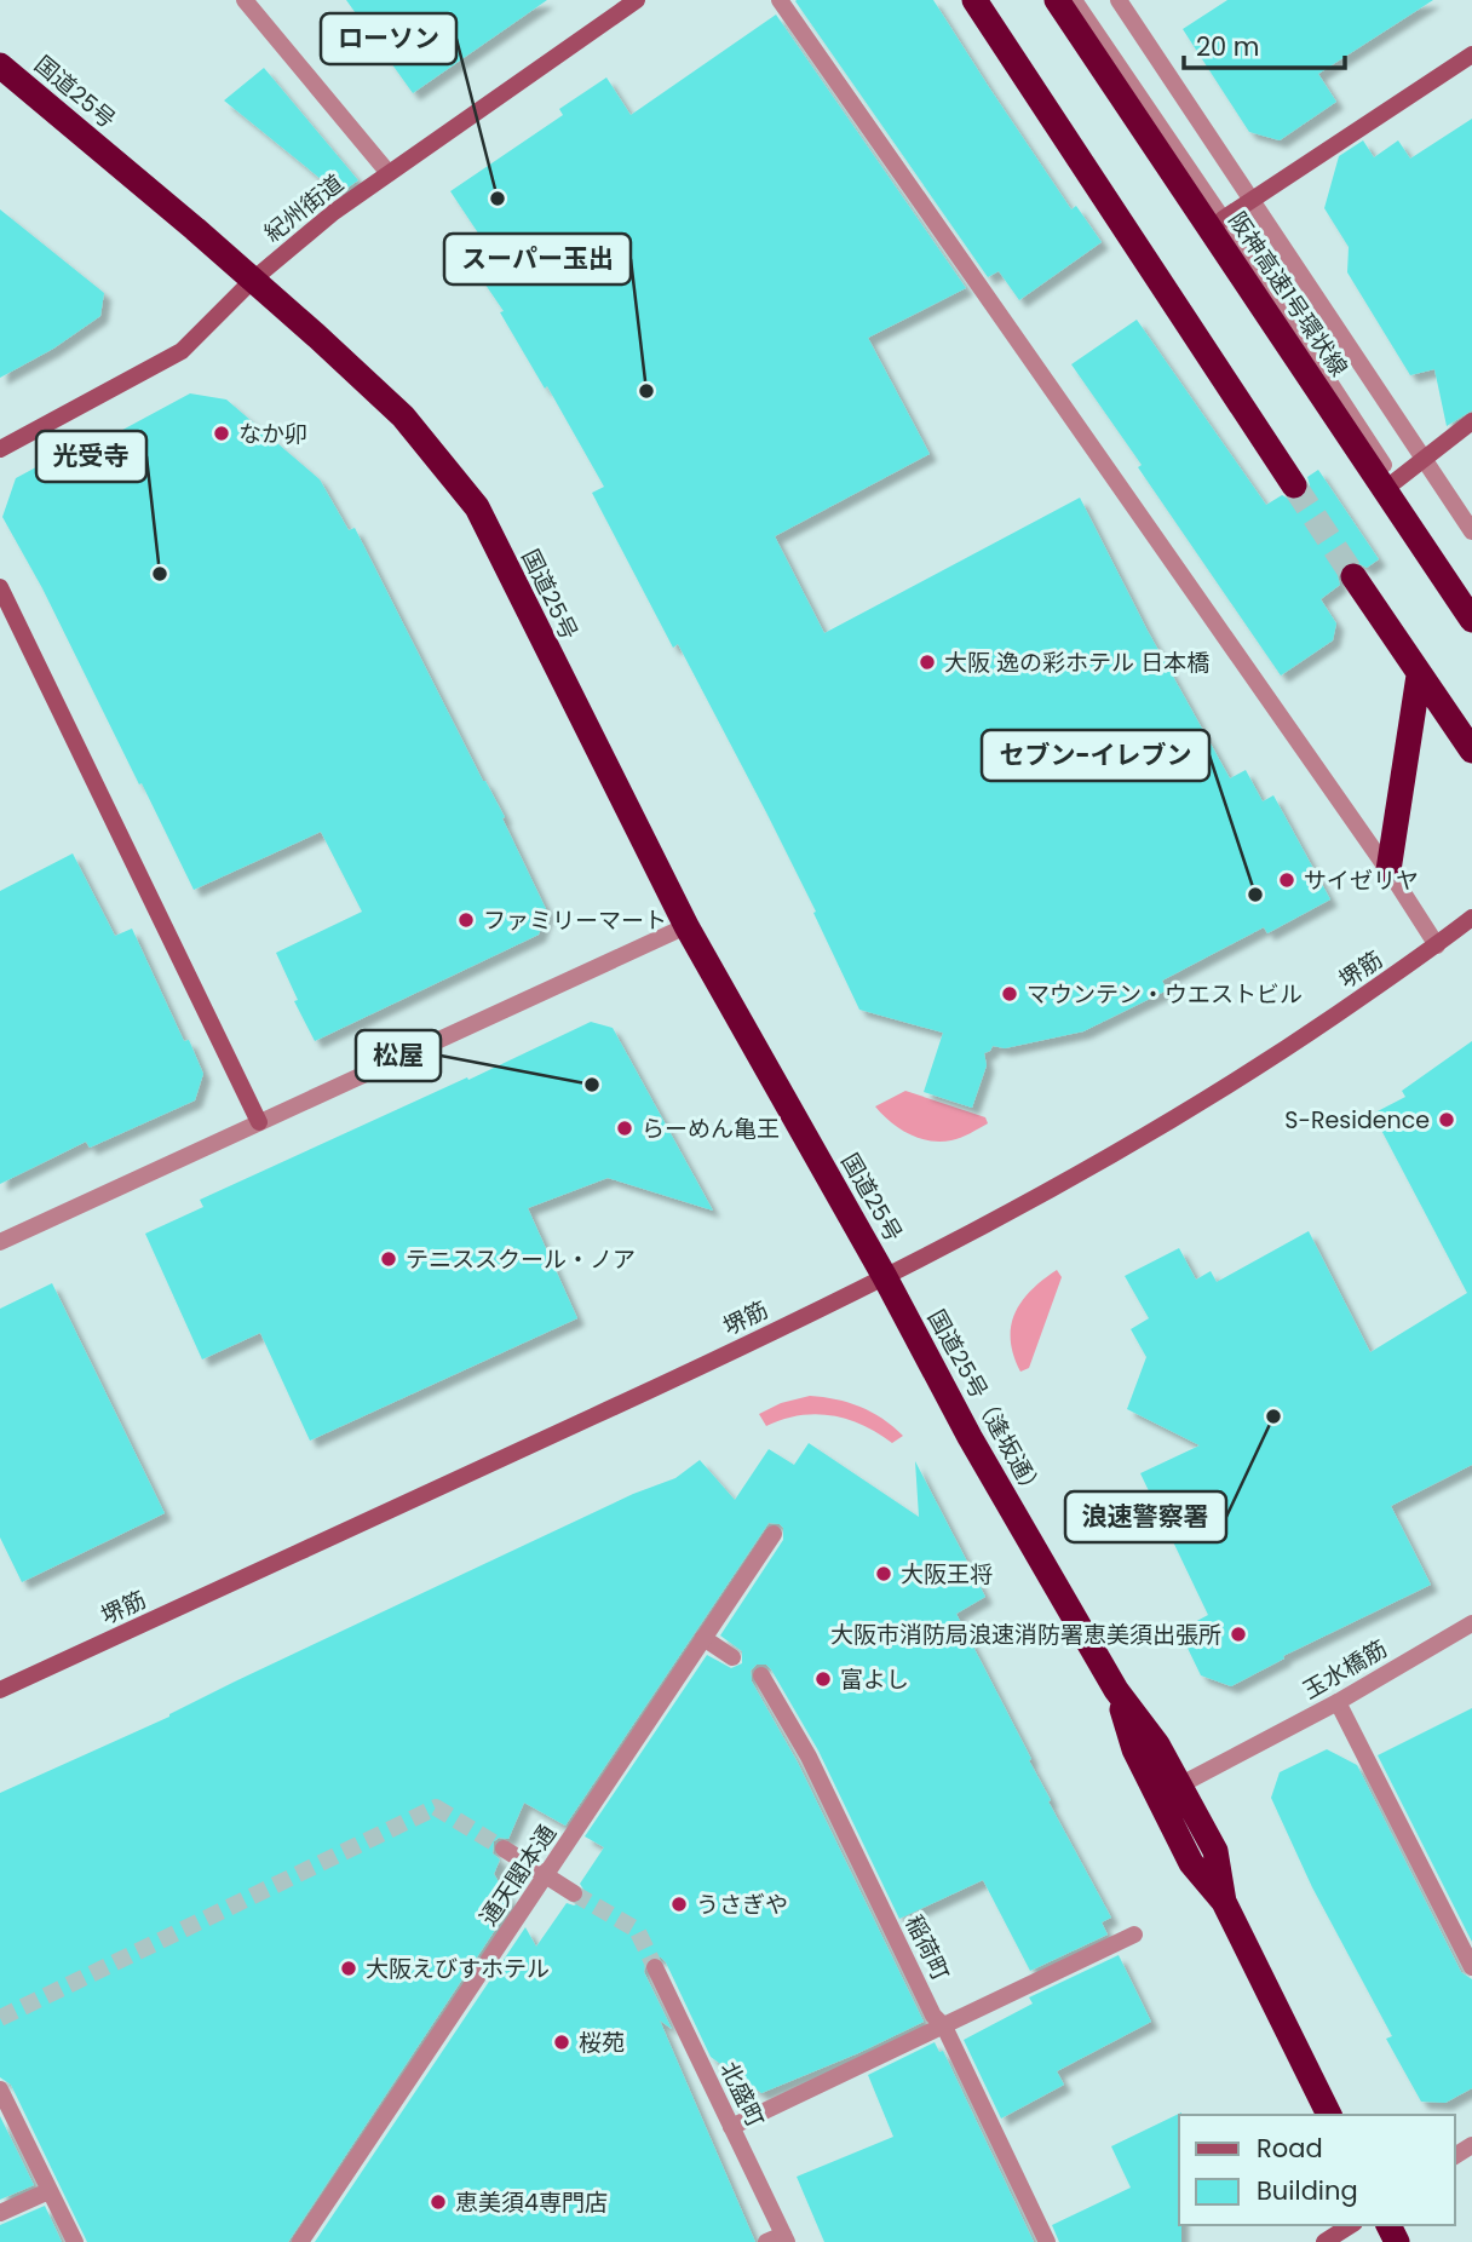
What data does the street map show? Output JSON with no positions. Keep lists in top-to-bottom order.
{
  "streets": {
    "highway": ["国道25号", "阪神高速1号環状線", "国道25号（逢坂通）"],
    "street": [
      "紀州街道",
      "堺筋",
      "玉水橋筋",
      "通天閣本通",
      "稲荷町",
      "北盛町"
    ]
  },
  "crossings": [
    ["国道25号", "紀州街道"],
    ["国道25号", "堺筋"],
    ["国道25号", "国道25号（逢坂通）"],
    ["堺筋", "国道25号（逢坂通）"],
    ["国道25号（逢坂通）", "玉水橋筋"]
  ],
  "places": [
    "ローソン",
    "スーパー玉出",
    "なか卯",
    "光受寺",
    "大阪 逸の彩ホテル 日本橋",
    "サイゼリヤ",
    "セブン-イレブン",
    "ファミリーマート",
    "マウンテン・ウエストビル",
    "松屋",
    "S-Residence",
    "らーめん亀王",
    "テニススクール・ノア",
    "浪速警察署",
    "大阪王将",
    "大阪市消防局浪速消防署恵美須出張所",
    "富よし",
    "うさぎや",
    "大阪えびすホテル",
    "桜苑",
    "恵美須4専門店"
  ],
  "legend": ["Road", "Building"],
  "scale_bar": "20 m"
}
